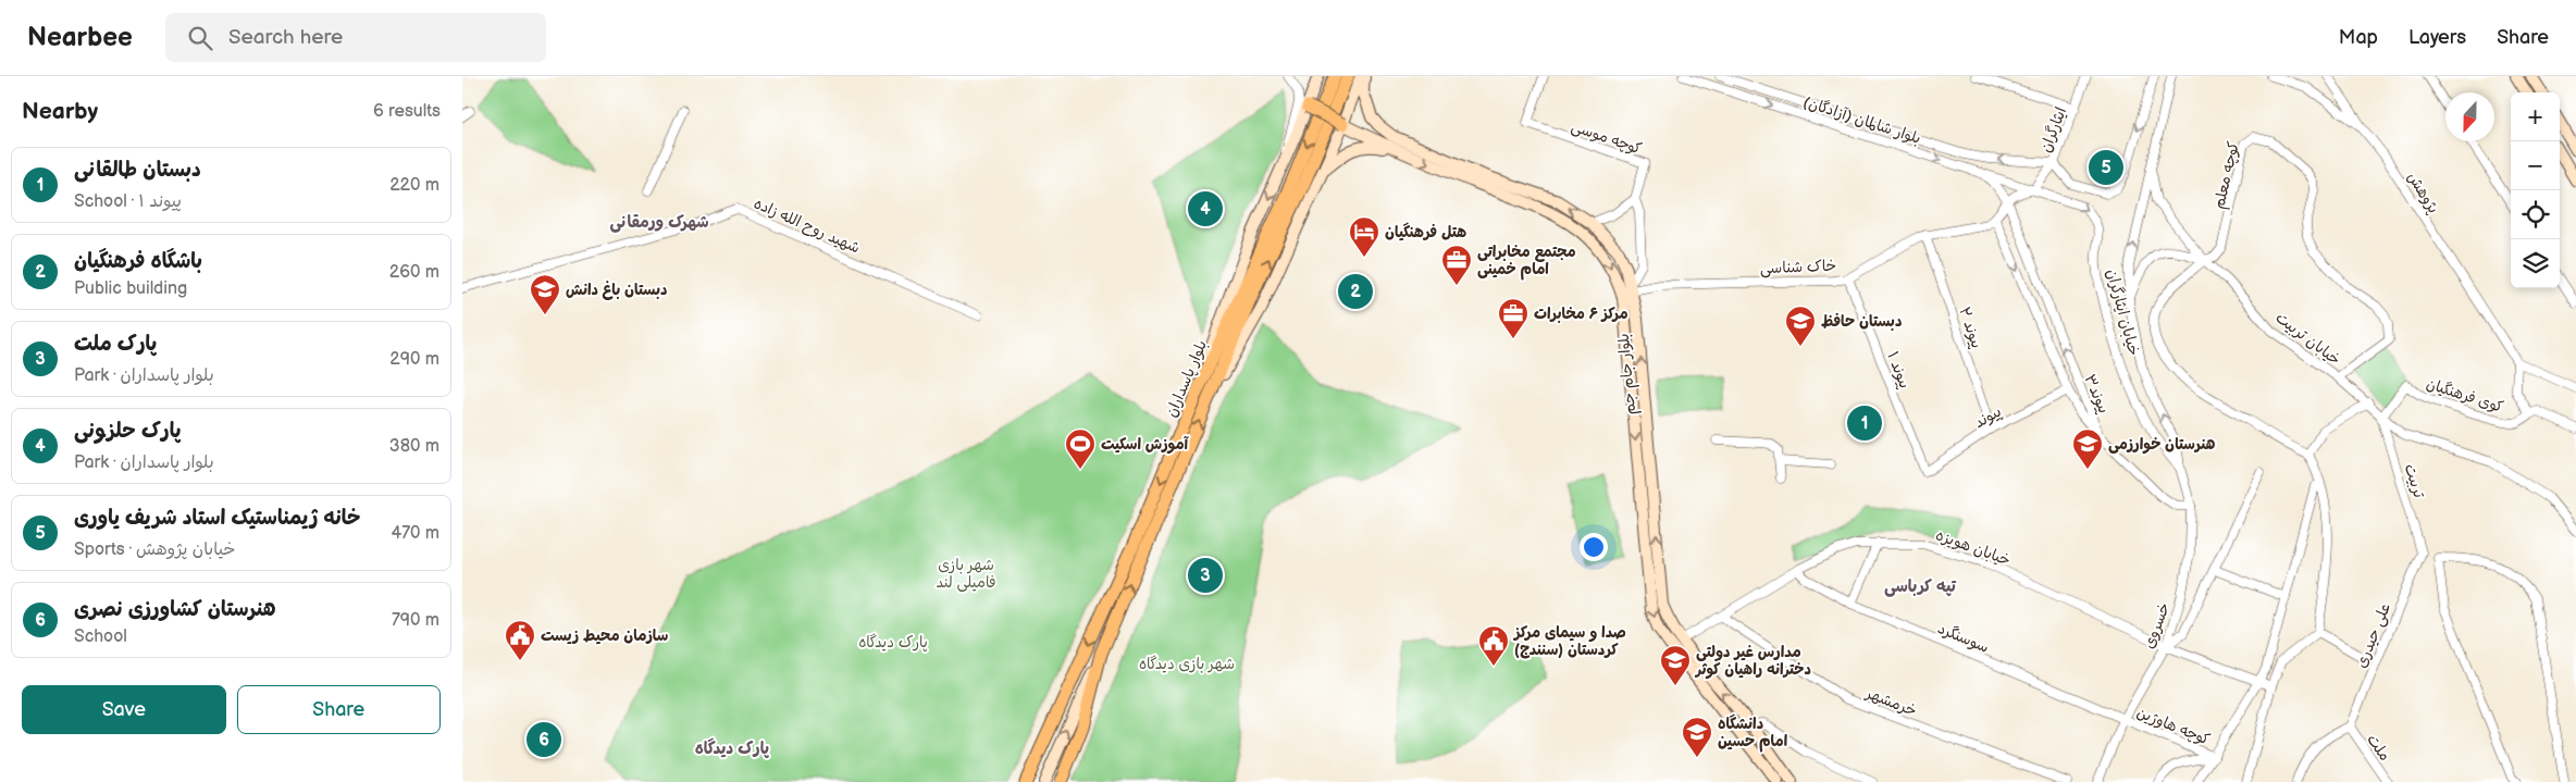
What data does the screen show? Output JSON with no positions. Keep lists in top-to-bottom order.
{
  "streets": {
    "main road": ["بلوار جام جم", "بلوار پاسداران"],
    "street": [
      "بلوار شالمان (آزادگان)",
      "ایثارگران",
      "کوچه موسی",
      "کوچه معلم",
      "پژوهش",
      "شهید روح الله زاده",
      "خاک شناسی",
      "خیابان ایثارگران",
      "پیوند ۲",
      "خیابان تربیت",
      "پیوند ۱",
      "پیوند۳",
      "کوی فرهنگیان",
      "پیوند",
      "تربیت",
      "خیابان هویزه",
      "خسروی",
      "علی حیدری",
      "سوسنگرد",
      "خرمشهر",
      "کوچه هاوژین",
      "ملت"
    ]
  },
  "crossings": [
    ["بلوار شالمان (آزادگان)", "ایثارگران"],
    ["بلوار شالمان (آزادگان)", "خیابان ایثارگران"],
    ["بلوار شالمان (آزادگان)", "پیوند۳"],
    ["ایثارگران", "خیابان ایثارگران"],
    ["کوچه معلم", "خیابان تربیت"],
    ["خاک شناسی", "پیوند ۲"],
    ["خاک شناسی", "پیوند ۱"],
    ["خاک شناسی", "بلوار جام جم"],
    ["خاک شناسی", "پیوند۳"],
    ["خیابان ایثارگران", "خسروی"],
    ["پیوند ۲", "پیوند"],
    ["خیابان تربیت", "کوی فرهنگیان"],
    ["خیابان تربیت", "تربیت"],
    ["پیوند ۱", "پیوند"],
    ["بلوار جام جم", "خیابان هویزه"],
    ["پیوند۳", "پیوند"],
    ["کوی فرهنگیان", "تربیت"],
    ["تربیت", "علی حیدری"],
    ["خیابان هویزه", "خسروی"],
    ["خیابان هویزه", "سوسنگرد"],
    ["خیابان هویزه", "خرمشهر"],
    ["خسروی", "سوسنگرد"],
    ["خسروی", "کوچه هاوژین"],
    ["علی حیدری", "ملت"],
    ["سوسنگرد", "کوچه هاوژین"]
  ],
  "one_way": ["خیابان ایثارگران", "خسروی"],
  "districts": ["شهرک ورمقانی", "تپه کرباسی", "پارک دیدگاه"],
  "parks": ["شهر بازی فامیلی لند", "پارک دیدگاه", "شهر بازی دیدگاه"],
  "places": {
    "hotel": ["هتل فرهنگیان"],
    "office": ["مجتمع مخابراتی امام خمینی", "مرکز ۶ مخابرات"],
    "school or university": [
      "دبستان باغ دانش",
      "دبستان حافظ",
      "هنرستان خوارزمی",
      "مدارس غیر دولتی دخترانه راهیان کوثر",
      "دانشگاه امام حسین"
    ],
    "sports": ["آموزش اسکیت"],
    "public building": ["سازمان محیط زیست", "صدا و سیمای مرکز کردستان (سنندج)"]
  },
  "north": "bottom",
  "page": {
    "header": "Nearbee",
    "search": "Search here",
    "nav": ["Map", "Layers", "Share"],
    "heading": ["Nearby", "6 results"],
    "map_buttons": ["+", "−"],
    "list": [
      {
        "mark": "1",
        "name": "دبستان طالقانی",
        "note": "School · پیوند ۱",
        "value": "220 m"
      },
      {
        "mark": "2",
        "name": "باشگاه فرهنگیان",
        "note": "Public building",
        "value": "260 m"
      },
      {
        "mark": "3",
        "name": "پارک ملت",
        "note": "Park · بلوار پاسداران",
        "value": "290 m"
      },
      {
        "mark": "4",
        "name": "پارک حلزونی",
        "note": "Park · بلوار پاسداران",
        "value": "380 m"
      },
      {
        "mark": "5",
        "name": "خانه ژیمناستیک استاد شریف یاوری",
        "note": "Sports · خیابان پژوهش",
        "value": "470 m"
      },
      {
        "mark": "6",
        "name": "هنرستان کشاورزی نصری",
        "note": "School",
        "value": "790 m"
      }
    ],
    "pins": [
      "5",
      "4",
      "2",
      "1",
      "3",
      "6"
    ],
    "buttons": ["Save", "Share"]
  }
}
